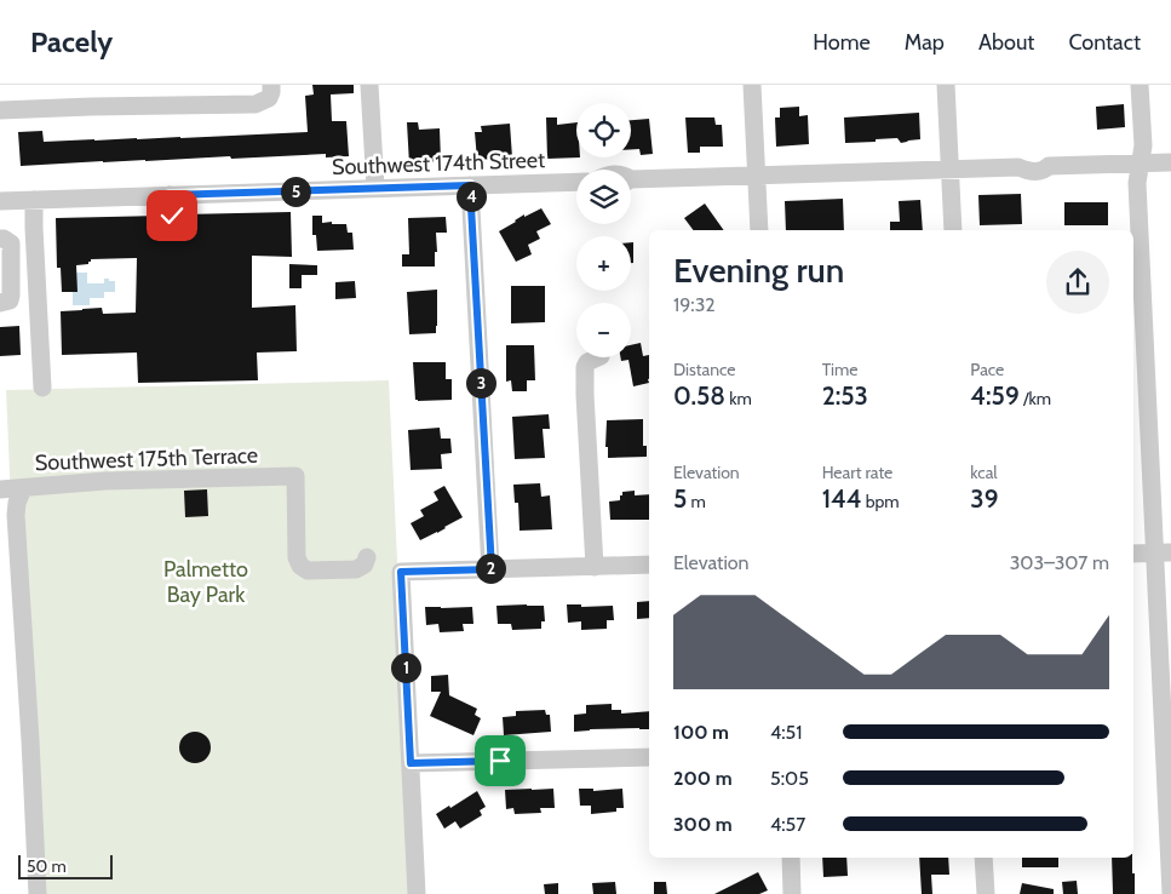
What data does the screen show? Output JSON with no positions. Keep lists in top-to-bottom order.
{
  "streets": {
    "street": ["Southwest 174th Street", "Southwest 175th Terrace"]
  },
  "parks": ["Palmetto Bay Park"],
  "scale_bar": "50 m",
  "page": {
    "header": "Pacely",
    "nav": [
      "Home",
      "Map",
      "About",
      "Contact"
    ],
    "map_buttons": ["+", "−"],
    "pins": [
      "5",
      "4",
      "3",
      "2",
      "1"
    ],
    "heading": ["Evening run", "19:32"],
    "stats": [
      ["Distance", "0.58 km"],
      ["Time", "2:53"],
      ["Pace", "4:59 /km"],
      ["Elevation", "5 m"],
      ["Heart rate", "144 bpm"],
      ["kcal", "39"]
    ],
    "chart": ["Elevation", "303–307 m"],
    "list": [
      {
        "name": "100 m",
        "note": "4:51"
      },
      {
        "name": "200 m",
        "note": "5:05"
      },
      {
        "name": "300 m",
        "note": "4:57"
      }
    ],
    "scale": "50 m"
  }
}
